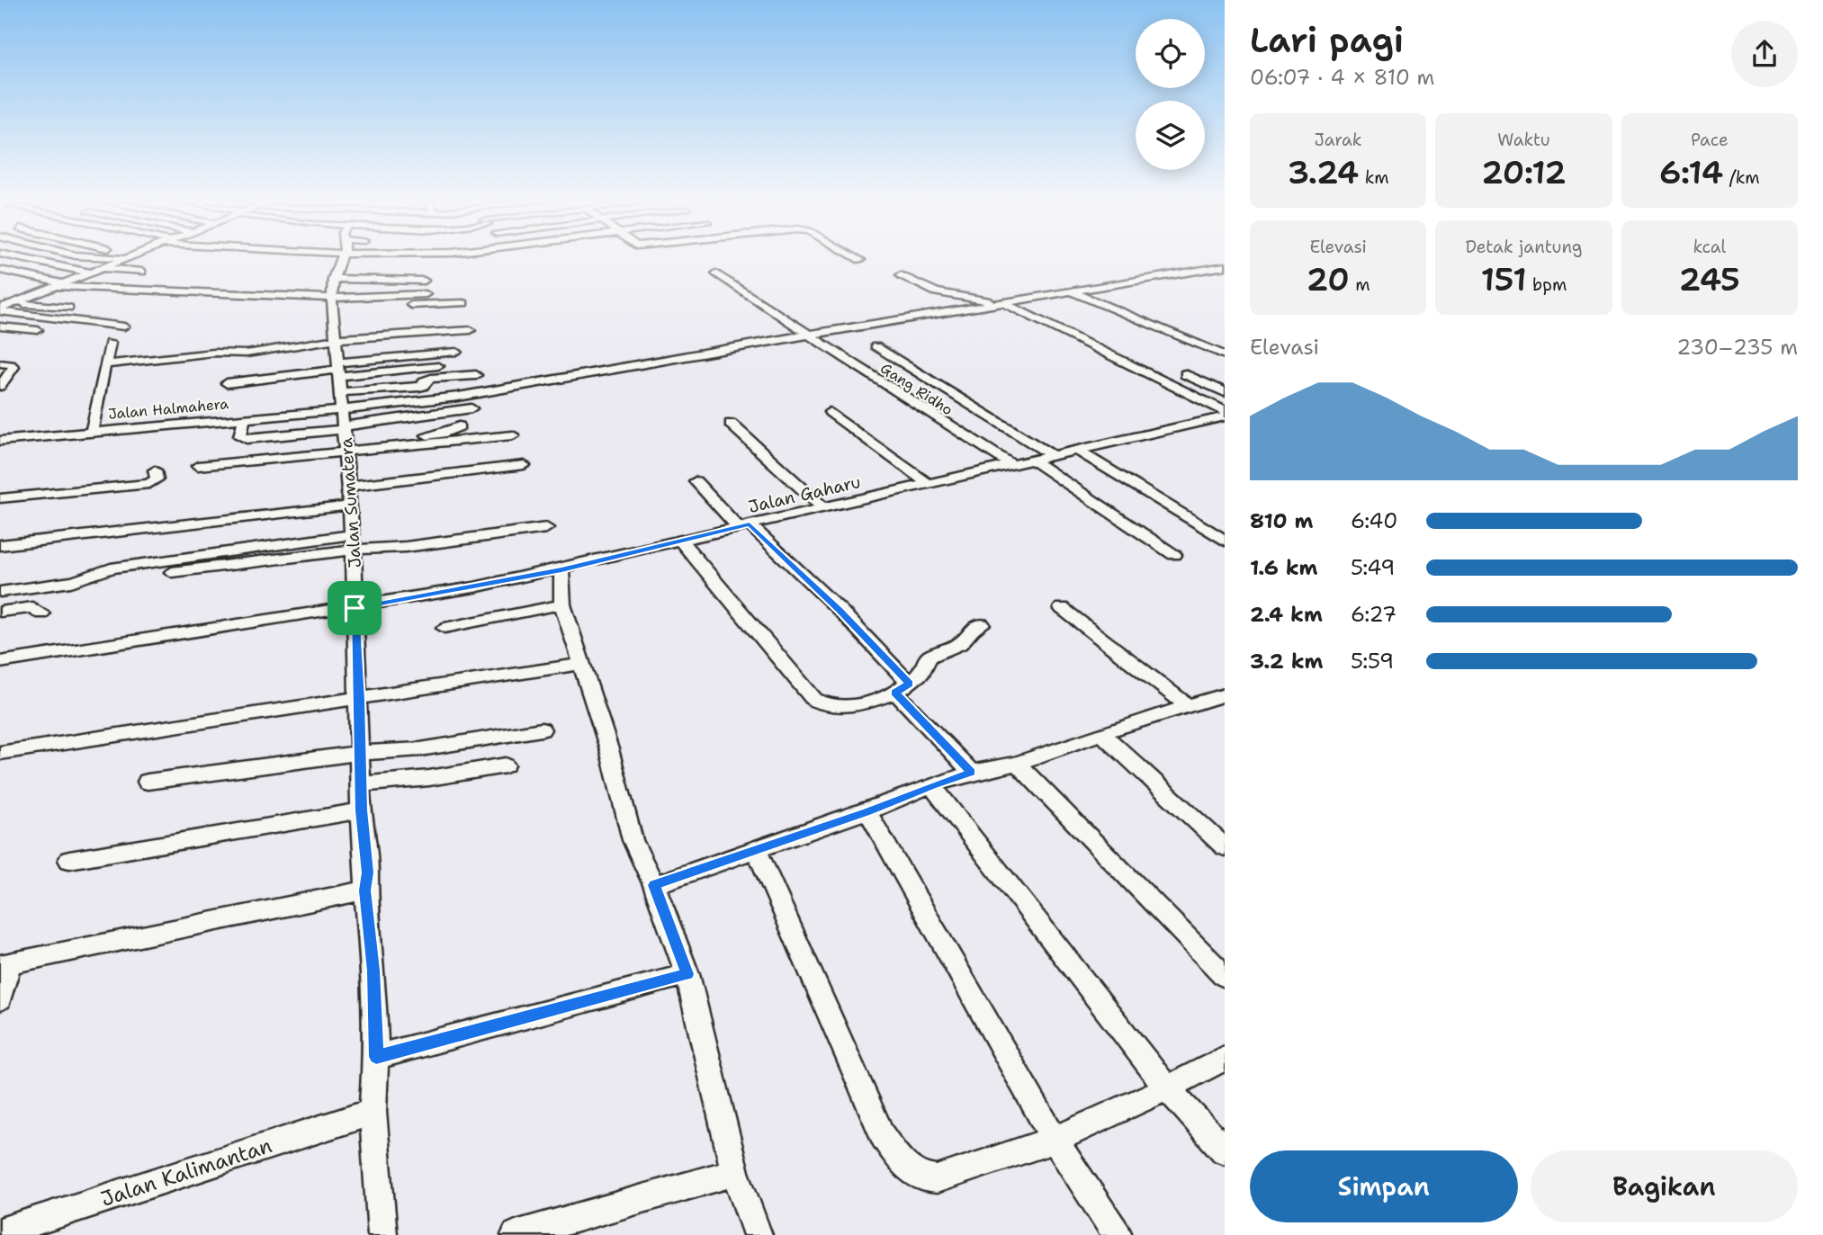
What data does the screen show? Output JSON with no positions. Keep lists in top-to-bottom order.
{
  "streets": {
    "street": [
      "Gang Ridho",
      "Jalan Halmahera",
      "Jalan Gaharu",
      "Jalan Sumatera",
      "Jalan Kalimantan"
    ]
  },
  "crossings": [
    ["Gang Ridho", "Jalan Gaharu"],
    ["Jalan Halmahera", "Jalan Sumatera"],
    ["Jalan Gaharu", "Jalan Sumatera"],
    ["Jalan Sumatera", "Jalan Kalimantan"]
  ],
  "page": {
    "heading": ["Lari pagi", "06:07 · 4 × 810 m"],
    "stats": [
      ["Jarak", "3.24 km"],
      ["Waktu", "20:12"],
      ["Pace", "6:14 /km"],
      ["Elevasi", "20 m"],
      ["Detak jantung", "151 bpm"],
      ["kcal", "245"]
    ],
    "chart": ["Elevasi", "230–235 m"],
    "list": [
      {
        "name": "810 m",
        "note": "6:40"
      },
      {
        "name": "1.6 km",
        "note": "5:49"
      },
      {
        "name": "2.4 km",
        "note": "6:27"
      },
      {
        "name": "3.2 km",
        "note": "5:59"
      }
    ],
    "buttons": ["Simpan", "Bagikan"]
  }
}
